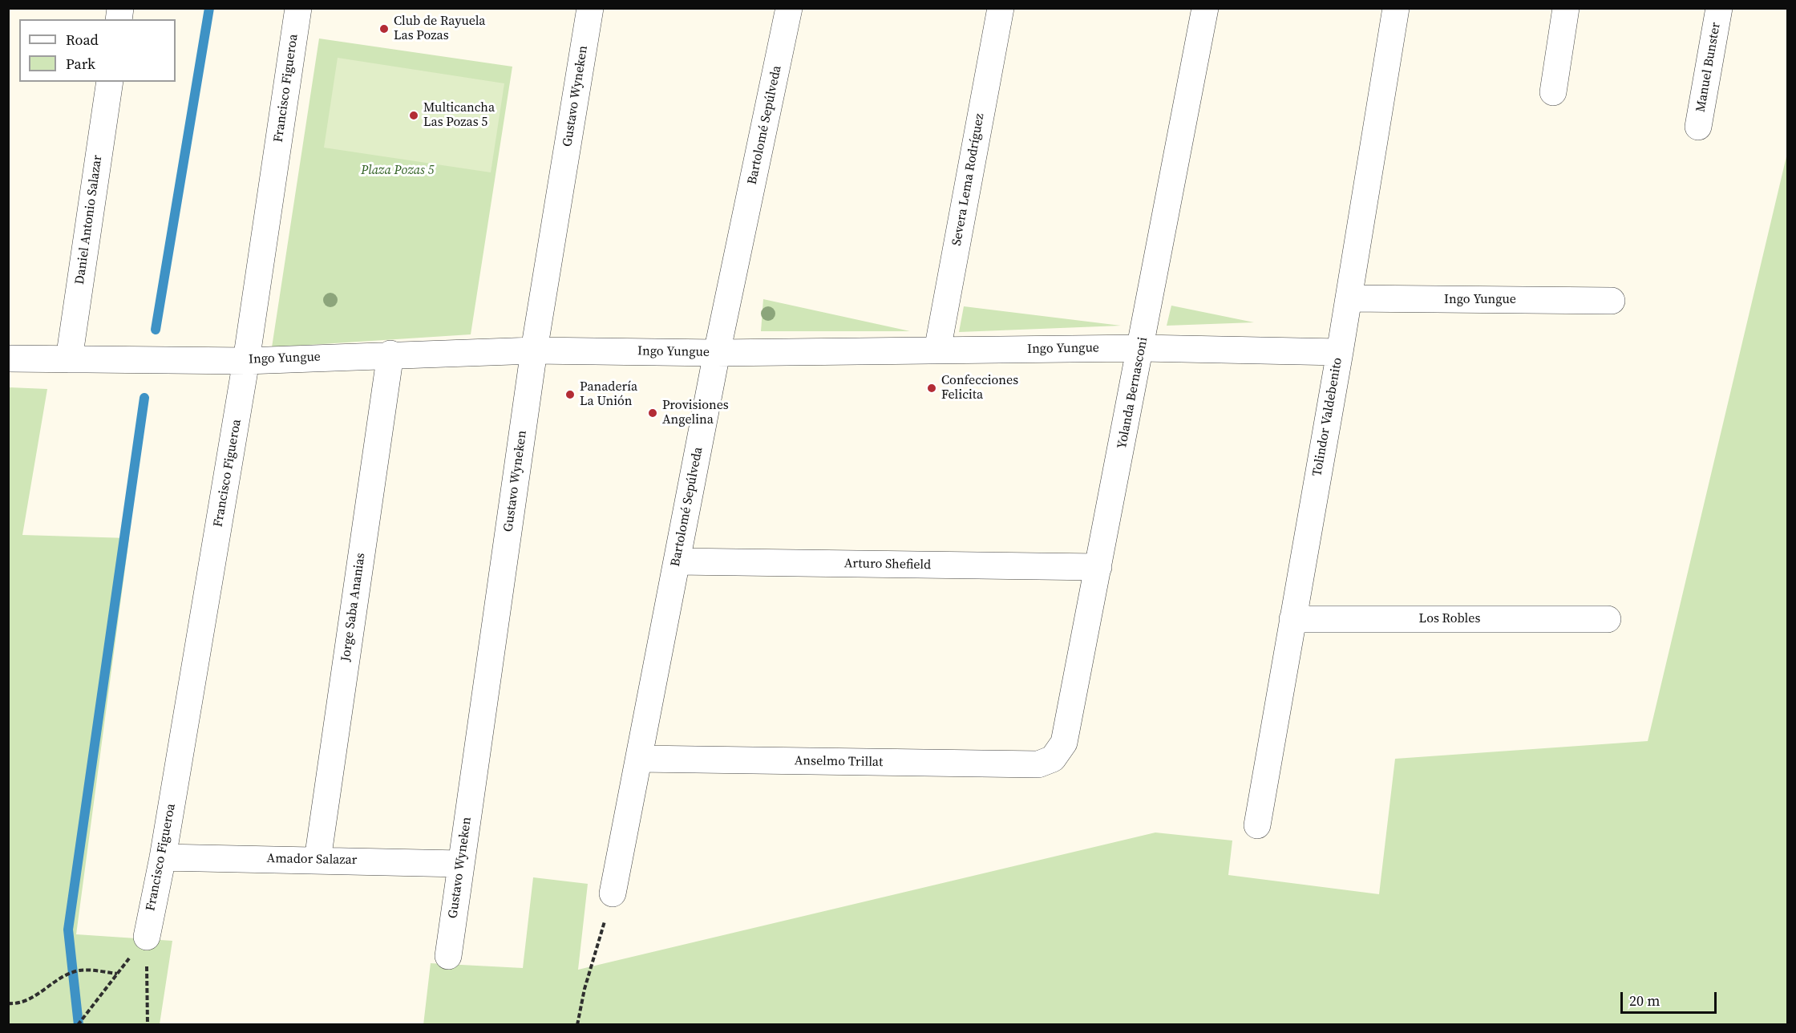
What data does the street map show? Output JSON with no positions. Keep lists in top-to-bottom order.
{
  "streets": {
    "street": [
      "Manuel Bunster",
      "Francisco Figueroa",
      "Gustavo Wyneken",
      "Bartolomé Sepúlveda",
      "Severa Lema Rodríguez",
      "Daniel Antonio Salazar",
      "Ingo Yungue",
      "Yolanda Bernasconi",
      "Tolindor Valdebenito",
      "Arturo Shefield",
      "Jorge Saba Ananias",
      "Los Robles",
      "Anselmo Trillat",
      "Amador Salazar"
    ]
  },
  "crossings": [
    ["Francisco Figueroa", "Ingo Yungue"],
    ["Francisco Figueroa", "Amador Salazar"],
    ["Gustavo Wyneken", "Ingo Yungue"],
    ["Gustavo Wyneken", "Amador Salazar"],
    ["Bartolomé Sepúlveda", "Ingo Yungue"],
    ["Bartolomé Sepúlveda", "Arturo Shefield"],
    ["Bartolomé Sepúlveda", "Anselmo Trillat"],
    ["Severa Lema Rodríguez", "Ingo Yungue"],
    ["Daniel Antonio Salazar", "Ingo Yungue"],
    ["Ingo Yungue", "Yolanda Bernasconi"],
    ["Ingo Yungue", "Tolindor Valdebenito"],
    ["Ingo Yungue", "Jorge Saba Ananias"],
    ["Yolanda Bernasconi", "Arturo Shefield"],
    ["Yolanda Bernasconi", "Anselmo Trillat"],
    ["Tolindor Valdebenito", "Los Robles"],
    ["Jorge Saba Ananias", "Amador Salazar"]
  ],
  "parks": ["Plaza Pozas 5"],
  "places": [
    "Club de Rayuela Las Pozas",
    "Multicancha Las Pozas 5",
    "Confecciones Felicita",
    "Panadería La Unión",
    "Provisiones Angelina"
  ],
  "legend": ["Road", "Park"],
  "scale_bar": "20 m"
}
